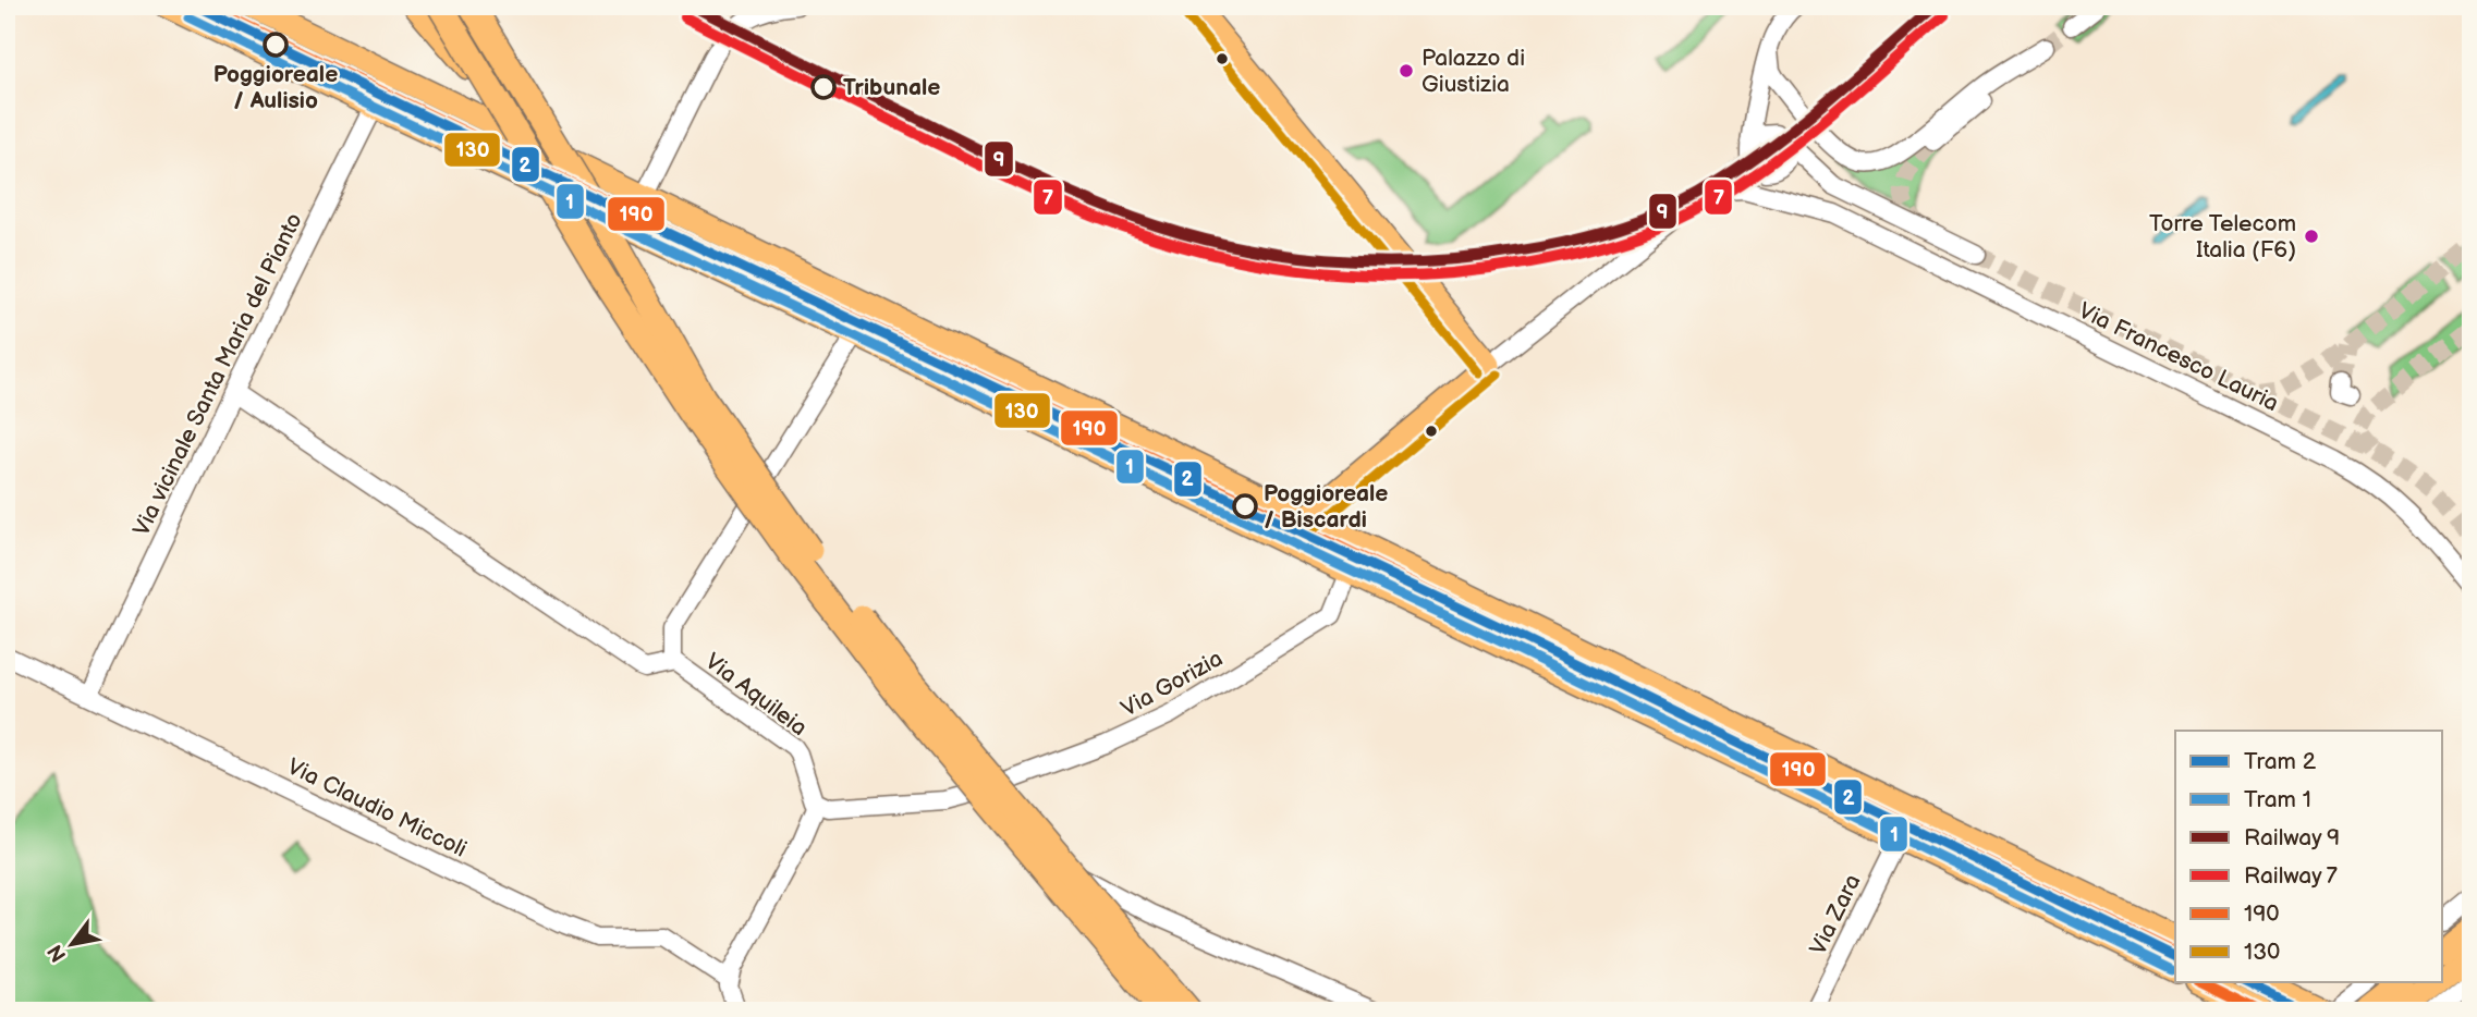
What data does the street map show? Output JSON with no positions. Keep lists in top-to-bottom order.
{
  "streets": {
    "street": [
      "Via Francesco Lauria",
      "Via vicinale Santa Maria del Pianto",
      "Via Gorizia",
      "Via Aquileia",
      "Via Claudio Miccoli",
      "Via Zara"
    ]
  },
  "crossings": [
    ["Via vicinale Santa Maria del Pianto", "Via Aquileia"],
    ["Via vicinale Santa Maria del Pianto", "Via Claudio Miccoli"]
  ],
  "places": [
    "Poggioreale / Aulisio",
    "Palazzo di Giustizia",
    "Tribunale",
    "Torre Telecom Italia (F6)",
    "Poggioreale / Biscardi"
  ],
  "lines": [
    "tram line 2",
    "rail line 9",
    "transit line 190",
    "transit line 130",
    "rail line 7",
    "tram line 1"
  ],
  "legend": [
    "Tram 2",
    "Tram 1",
    "Railway 9",
    "Railway 7",
    "190",
    "130"
  ],
  "north": "bottom left"
}
